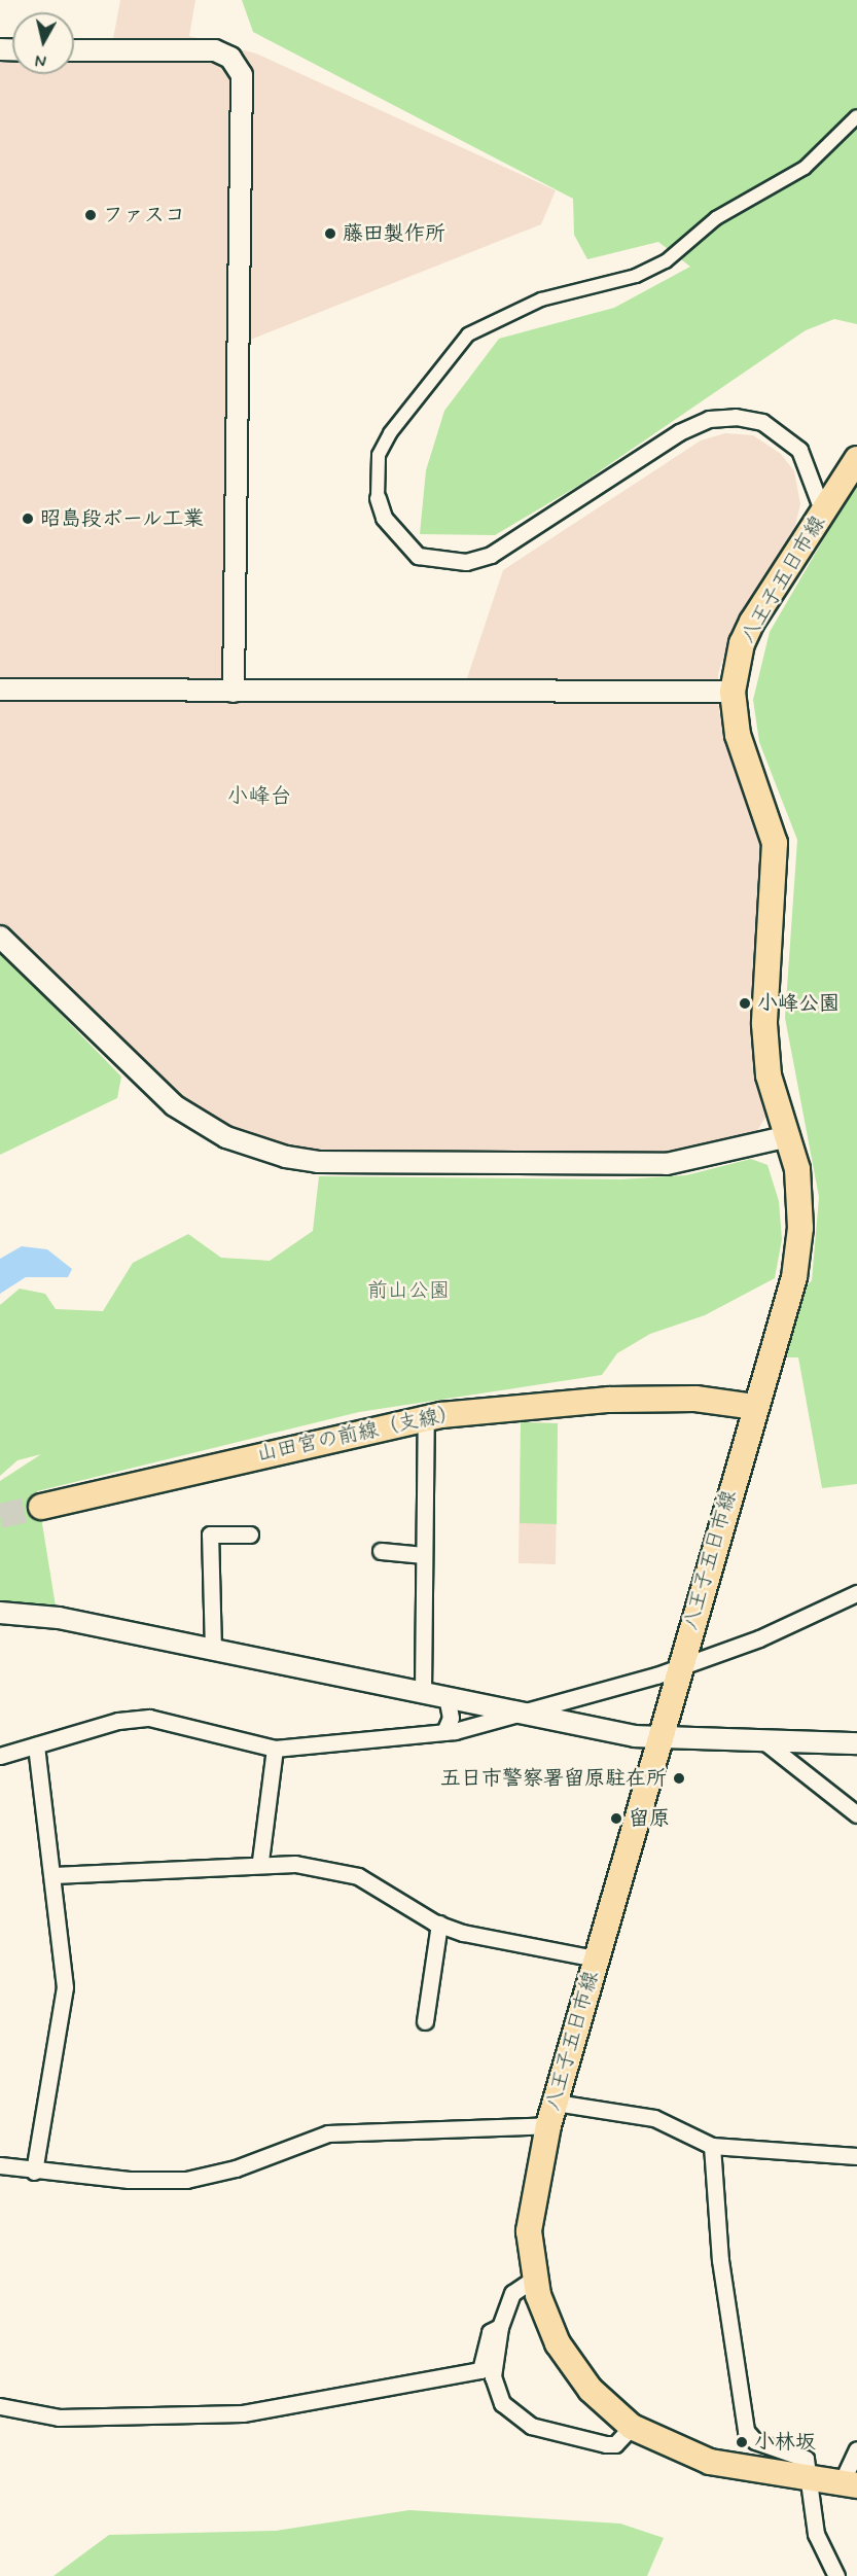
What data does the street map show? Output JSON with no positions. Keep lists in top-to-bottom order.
{
  "streets": {
    "main road": ["八王子五日市線", "山田宮の前線（支線）"]
  },
  "crossings": [
    ["八王子五日市線", "山田宮の前線（支線）"]
  ],
  "districts": ["小峰台"],
  "parks": ["前山公園"],
  "places": [
    "ファスコ",
    "藤田製作所",
    "昭島段ボール工業",
    "小峰公園",
    "五日市警察署留原駐在所",
    "留原",
    "小林坂"
  ],
  "north": "bottom"
}
